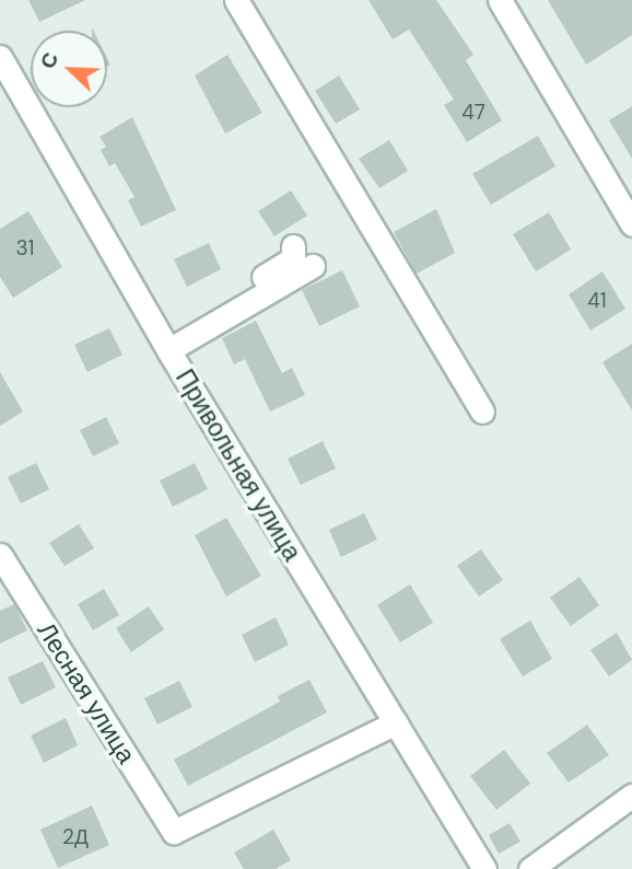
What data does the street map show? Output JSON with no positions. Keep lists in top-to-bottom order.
{
  "streets": {
    "street": ["Привольная улица", "Лесная улица"]
  },
  "crossings": [
    ["Привольная улица", "Лесная улица"]
  ],
  "house_numbers": [
    "47",
    "31",
    "41",
    "2Д"
  ],
  "north": "top left"
}
